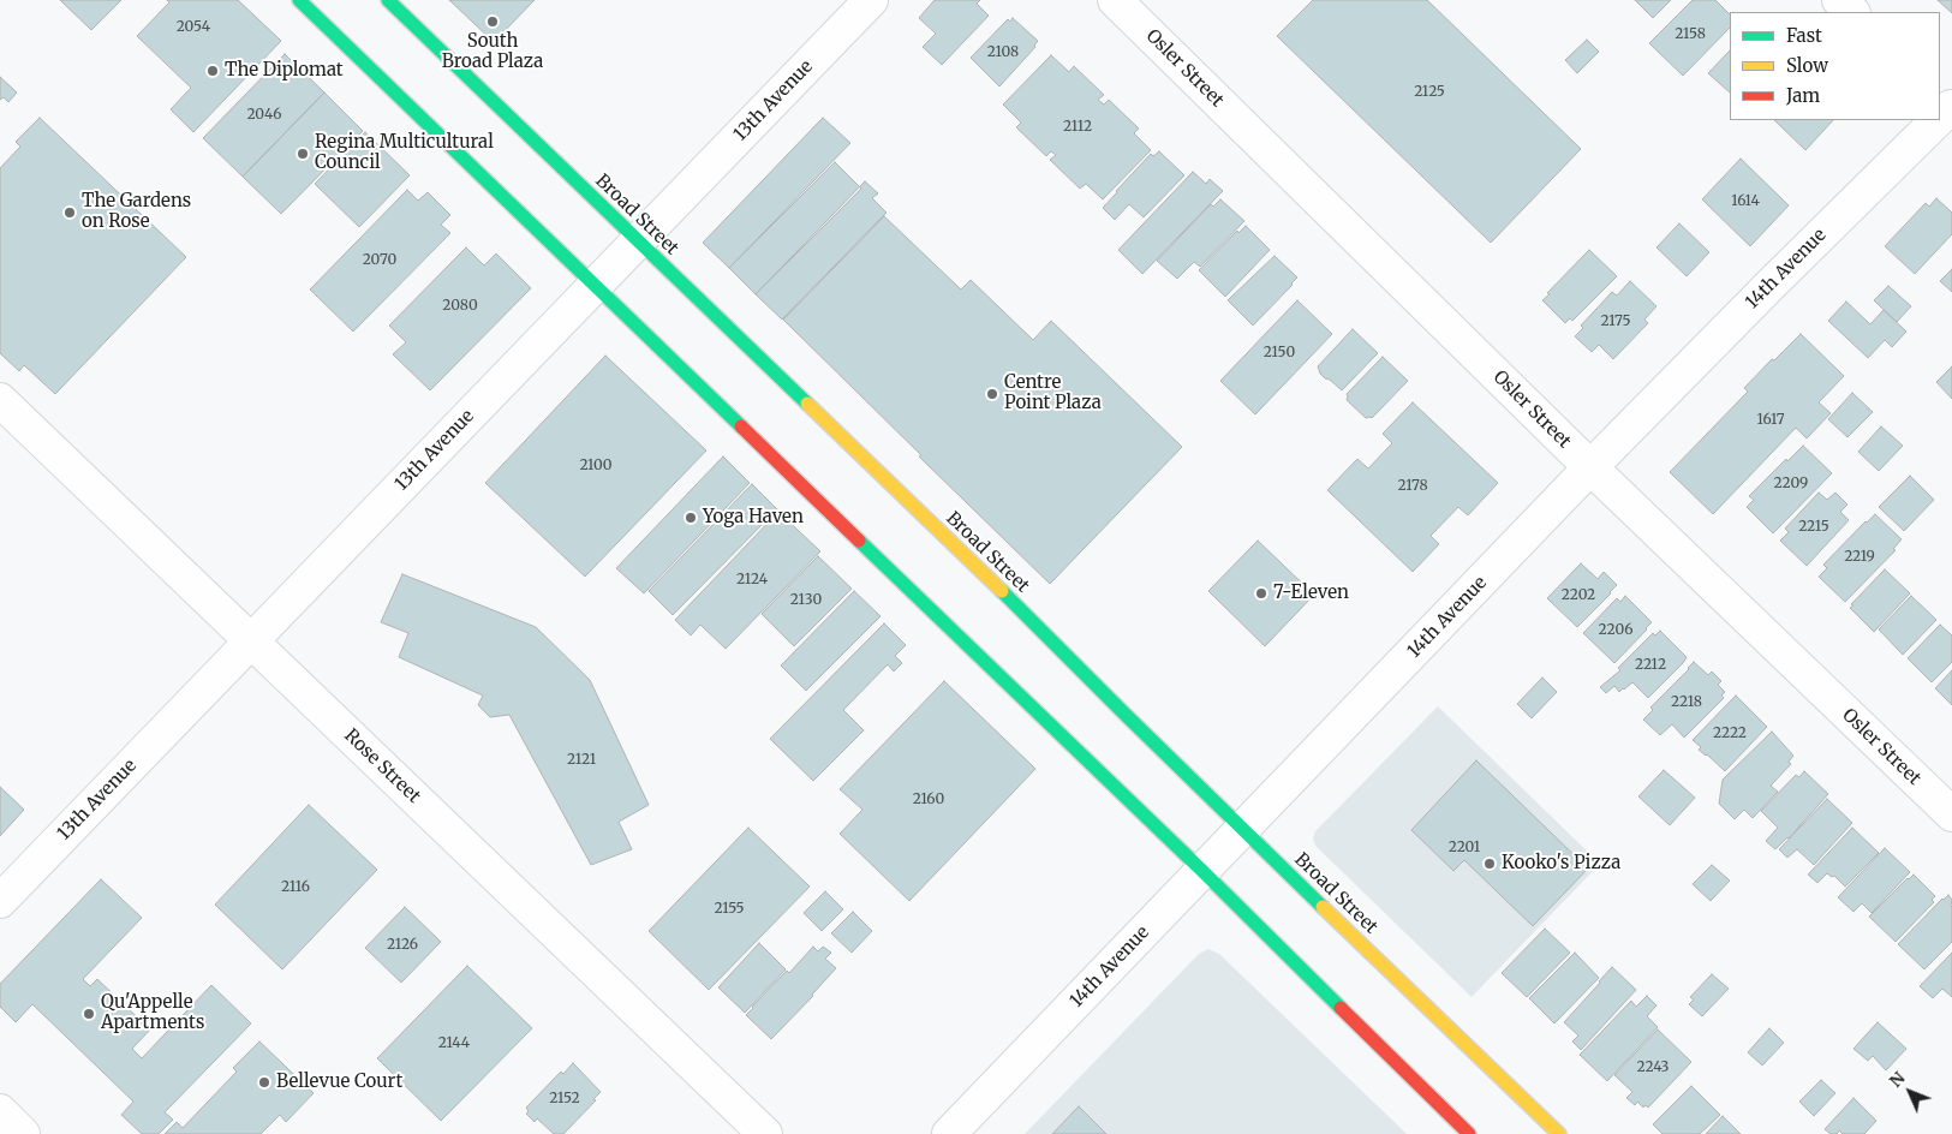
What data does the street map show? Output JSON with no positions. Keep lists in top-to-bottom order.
{
  "streets": {
    "main road": ["Broad Street"],
    "street": [
      "Osler Street",
      "13th Avenue",
      "14th Avenue",
      "Rose Street"
    ]
  },
  "crossings": [
    ["Osler Street", "14th Avenue"],
    ["13th Avenue", "Broad Street"],
    ["13th Avenue", "Rose Street"],
    ["Broad Street", "14th Avenue"]
  ],
  "places": [
    "South Broad Plaza",
    "The Diplomat",
    "Regina Multicultural Council",
    "The Gardens on Rose",
    "Centre Point Plaza",
    "Yoga Haven",
    "7-Eleven",
    "Kooko's Pizza",
    "Qu'Appelle Apartments",
    "Bellevue Court"
  ],
  "house_numbers": [
    "2054",
    "2158",
    "2108",
    "2125",
    "2046",
    "2112",
    "1614",
    "2070",
    "2080",
    "2175",
    "2150",
    "1617",
    "2100",
    "2209",
    "2178",
    "2215",
    "2219",
    "2124",
    "2202",
    "2130",
    "2206",
    "2212",
    "2218",
    "2222",
    "2121",
    "2160",
    "2201",
    "2116",
    "2155",
    "2126",
    "2144",
    "2243",
    "2152"
  ],
  "legend": ["Fast", "Slow", "Jam"],
  "north": "top left"
}
